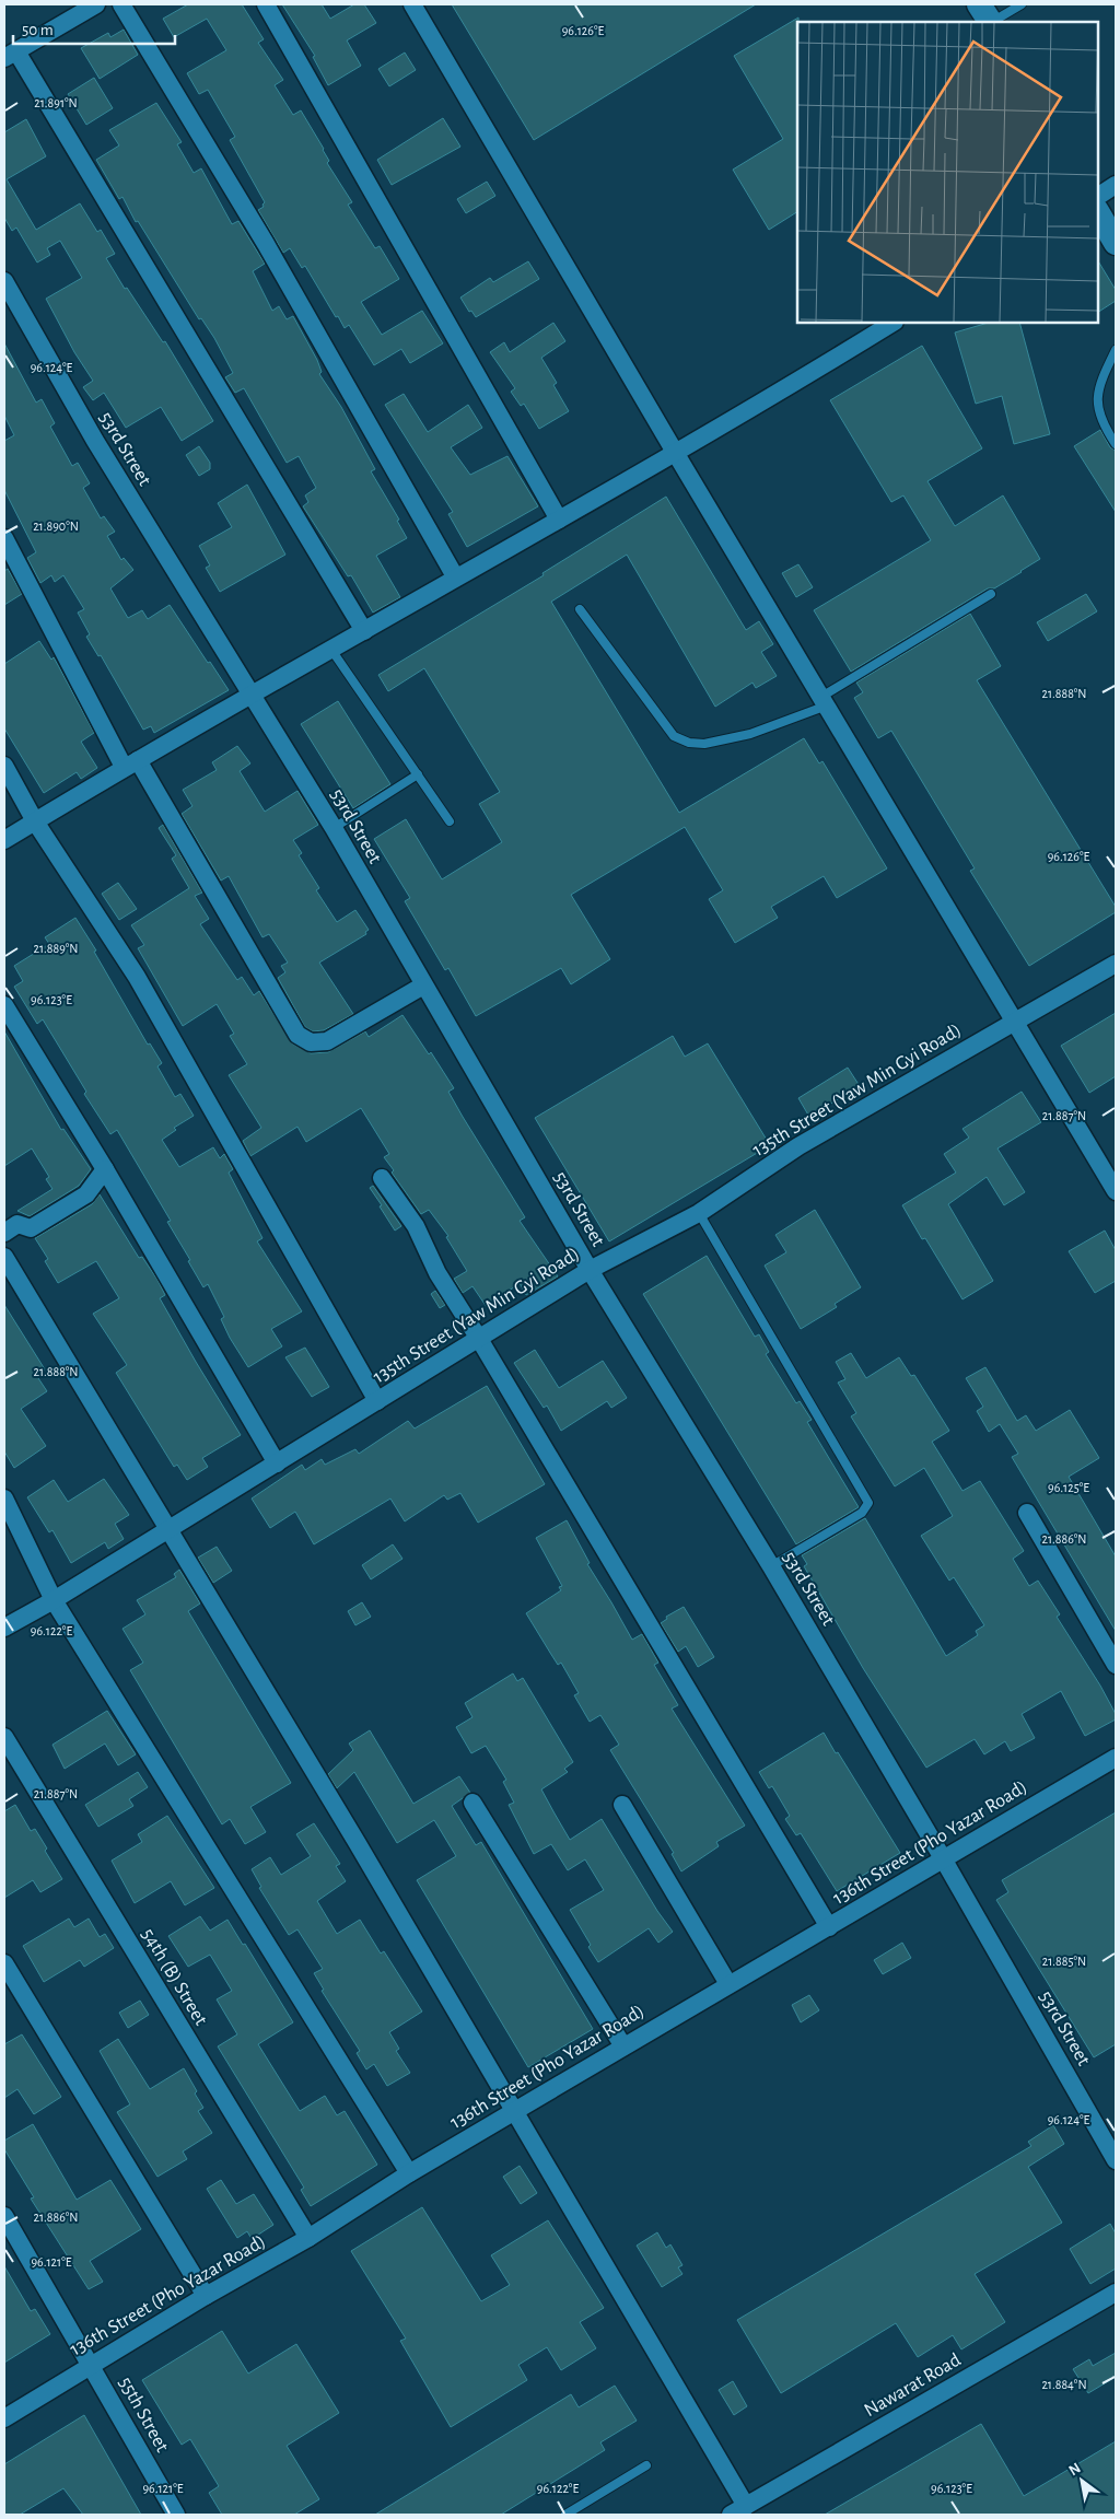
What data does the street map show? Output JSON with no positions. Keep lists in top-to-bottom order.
{
  "streets": {
    "street": [
      "53rd Street",
      "135th Street (Yaw Min Gyi Road)",
      "136th Street (Pho Yazar Road)",
      "54th (B) Street",
      "Nawarat Road",
      "55th Street"
    ]
  },
  "crossings": [
    ["53rd Street", "135th Street (Yaw Min Gyi Road)"],
    ["53rd Street", "136th Street (Pho Yazar Road)"],
    ["136th Street (Pho Yazar Road)", "54th (B) Street"],
    ["136th Street (Pho Yazar Road)", "55th Street"]
  ],
  "scale_bar": "50 m",
  "north": "top left",
  "coordinates": [
    "96.126°E",
    "21.891°N",
    "96.124°E",
    "21.890°N",
    "21.888°N",
    "21.889°N",
    "96.123°E",
    "21.887°N",
    "96.125°E",
    "21.886°N",
    "96.122°E",
    "21.885°N",
    "96.121°E",
    "21.884°N"
  ]
}
